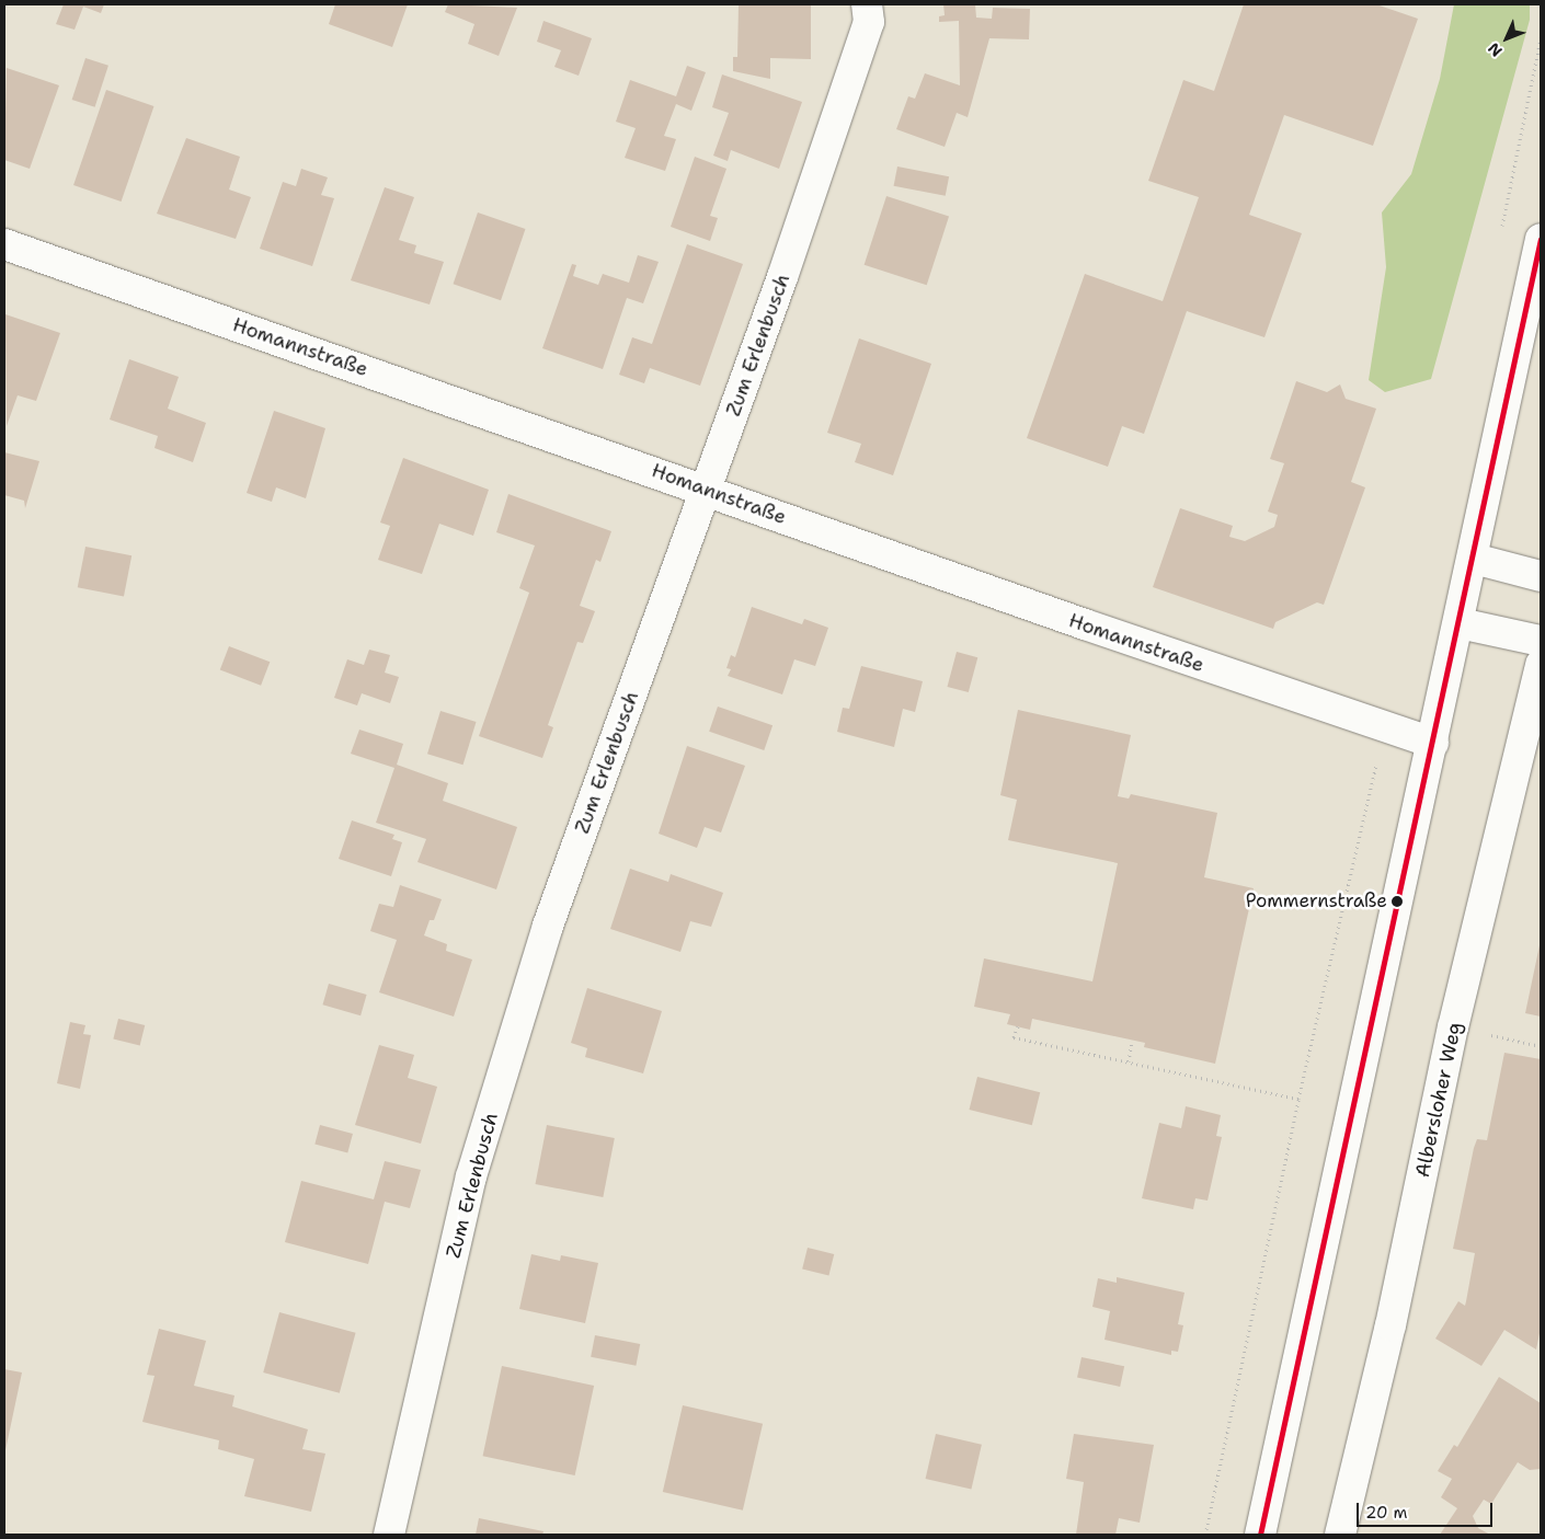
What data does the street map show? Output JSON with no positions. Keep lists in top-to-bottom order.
{
  "streets": {
    "street": ["Zum Erlenbusch", "Homannstraße", "Albersloher Weg"]
  },
  "crossings": [
    ["Zum Erlenbusch", "Homannstraße"]
  ],
  "places": ["Pommernstraße"],
  "scale_bar": "20 m",
  "north": "bottom left"
}
